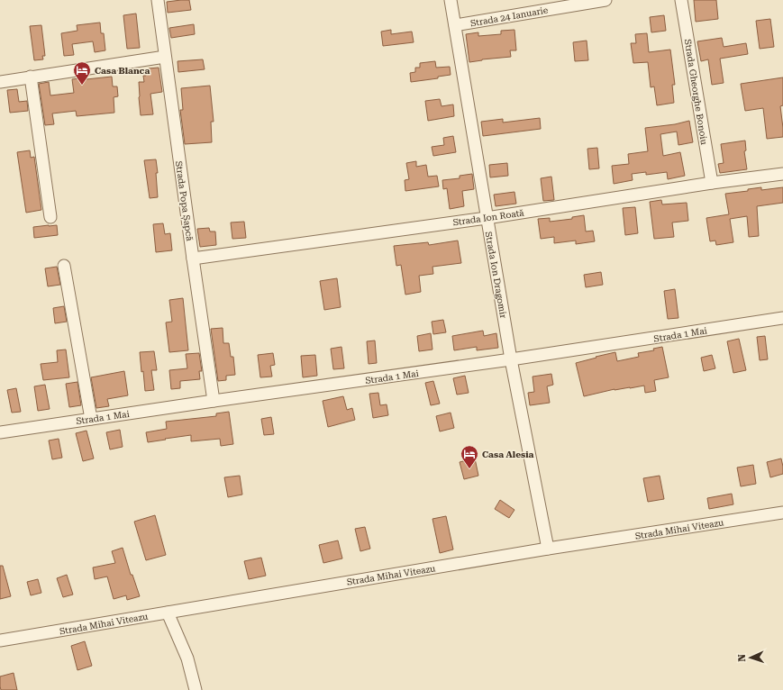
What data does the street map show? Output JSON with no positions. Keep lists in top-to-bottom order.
{
  "streets": {
    "street": [
      "Strada 24 Ianuarie",
      "Strada Gheorghe Bonoiu",
      "Strada Popa Șapcă",
      "Strada Ion Roată",
      "Strada Ion Dragomir",
      "Strada 1 Mai",
      "Strada Mihai Viteazu"
    ]
  },
  "crossings": [
    ["Strada 24 Ianuarie", "Strada Ion Dragomir"],
    ["Strada Gheorghe Bonoiu", "Strada Ion Roată"],
    ["Strada Popa Șapcă", "Strada Ion Roată"],
    ["Strada Popa Șapcă", "Strada 1 Mai"],
    ["Strada Ion Roată", "Strada Ion Dragomir"],
    ["Strada Ion Dragomir", "Strada 1 Mai"],
    ["Strada Ion Dragomir", "Strada Mihai Viteazu"]
  ],
  "places": {
    "hotel": ["Casa Blanca", "Casa Alesia"]
  },
  "north": "left"
}
